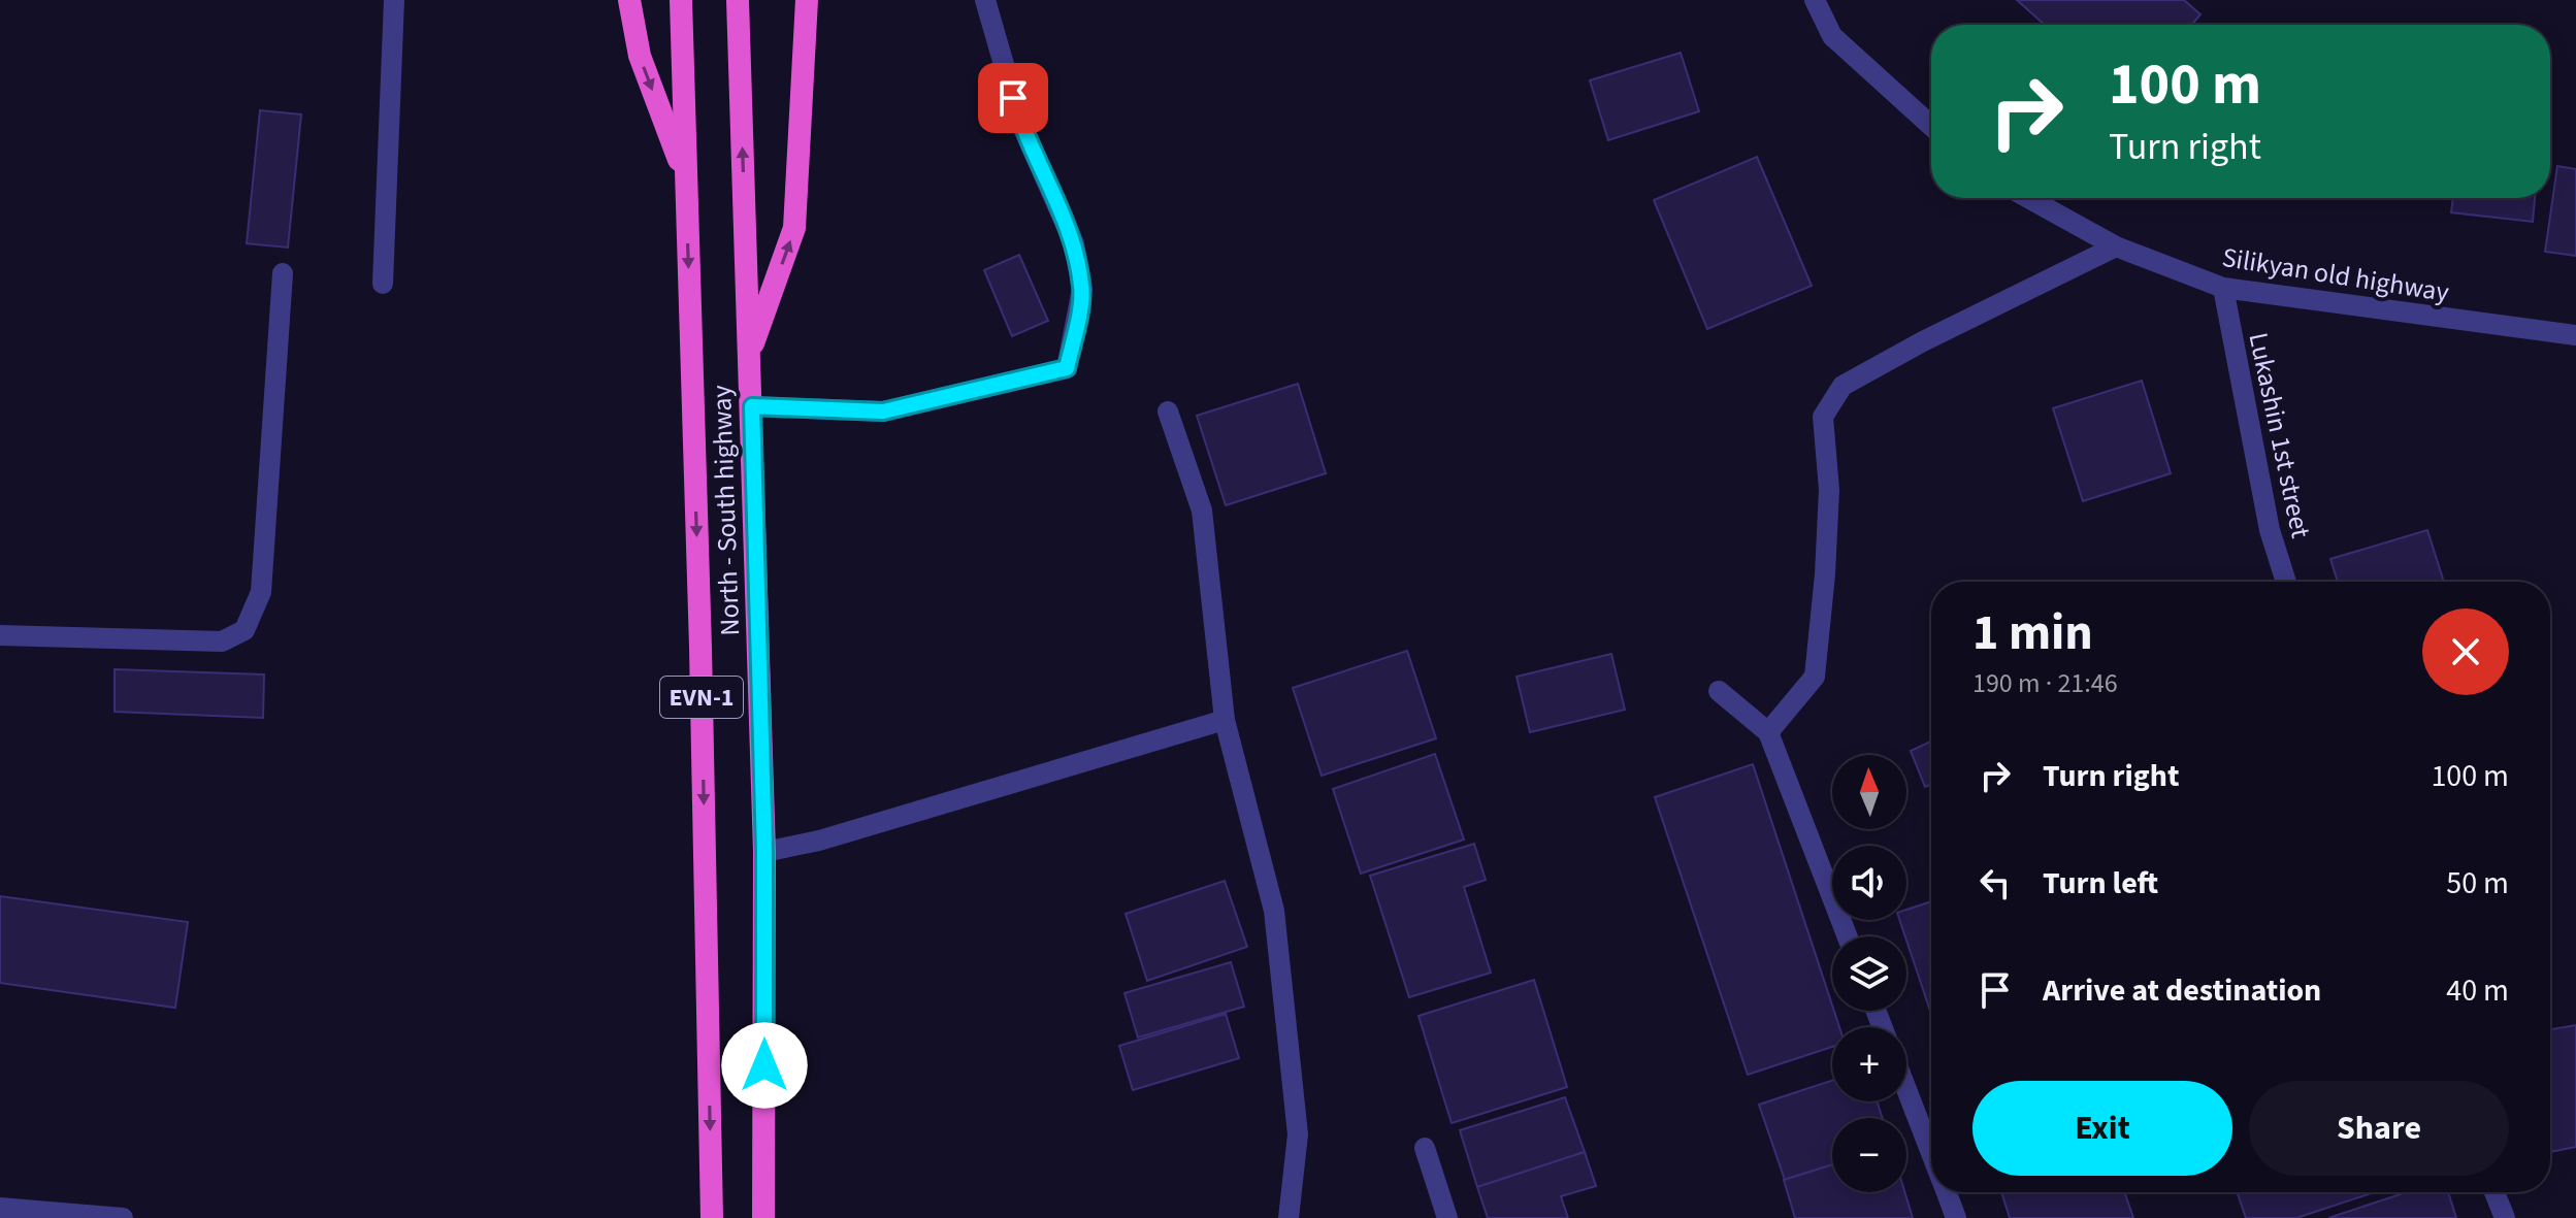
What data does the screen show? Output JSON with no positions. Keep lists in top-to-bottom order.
{
  "streets": {
    "highway": ["North - South highway", "EVN-1"],
    "street": ["Silikyan old highway", "Lukashin 1st street"]
  },
  "crossings": [
    ["Silikyan old highway", "Lukashin 1st street"]
  ],
  "north": "top",
  "page": {
    "turn": ["100 m", "Turn right"],
    "heading": ["1 min", "190 m · 21:46"],
    "list": [
      {
        "name": "Turn right",
        "value": "100 m"
      },
      {
        "name": "Turn left",
        "value": "50 m"
      },
      {
        "name": "Arrive at destination",
        "value": "40 m"
      }
    ],
    "map_buttons": ["+", "−"],
    "buttons": ["Exit", "Share"]
  }
}
